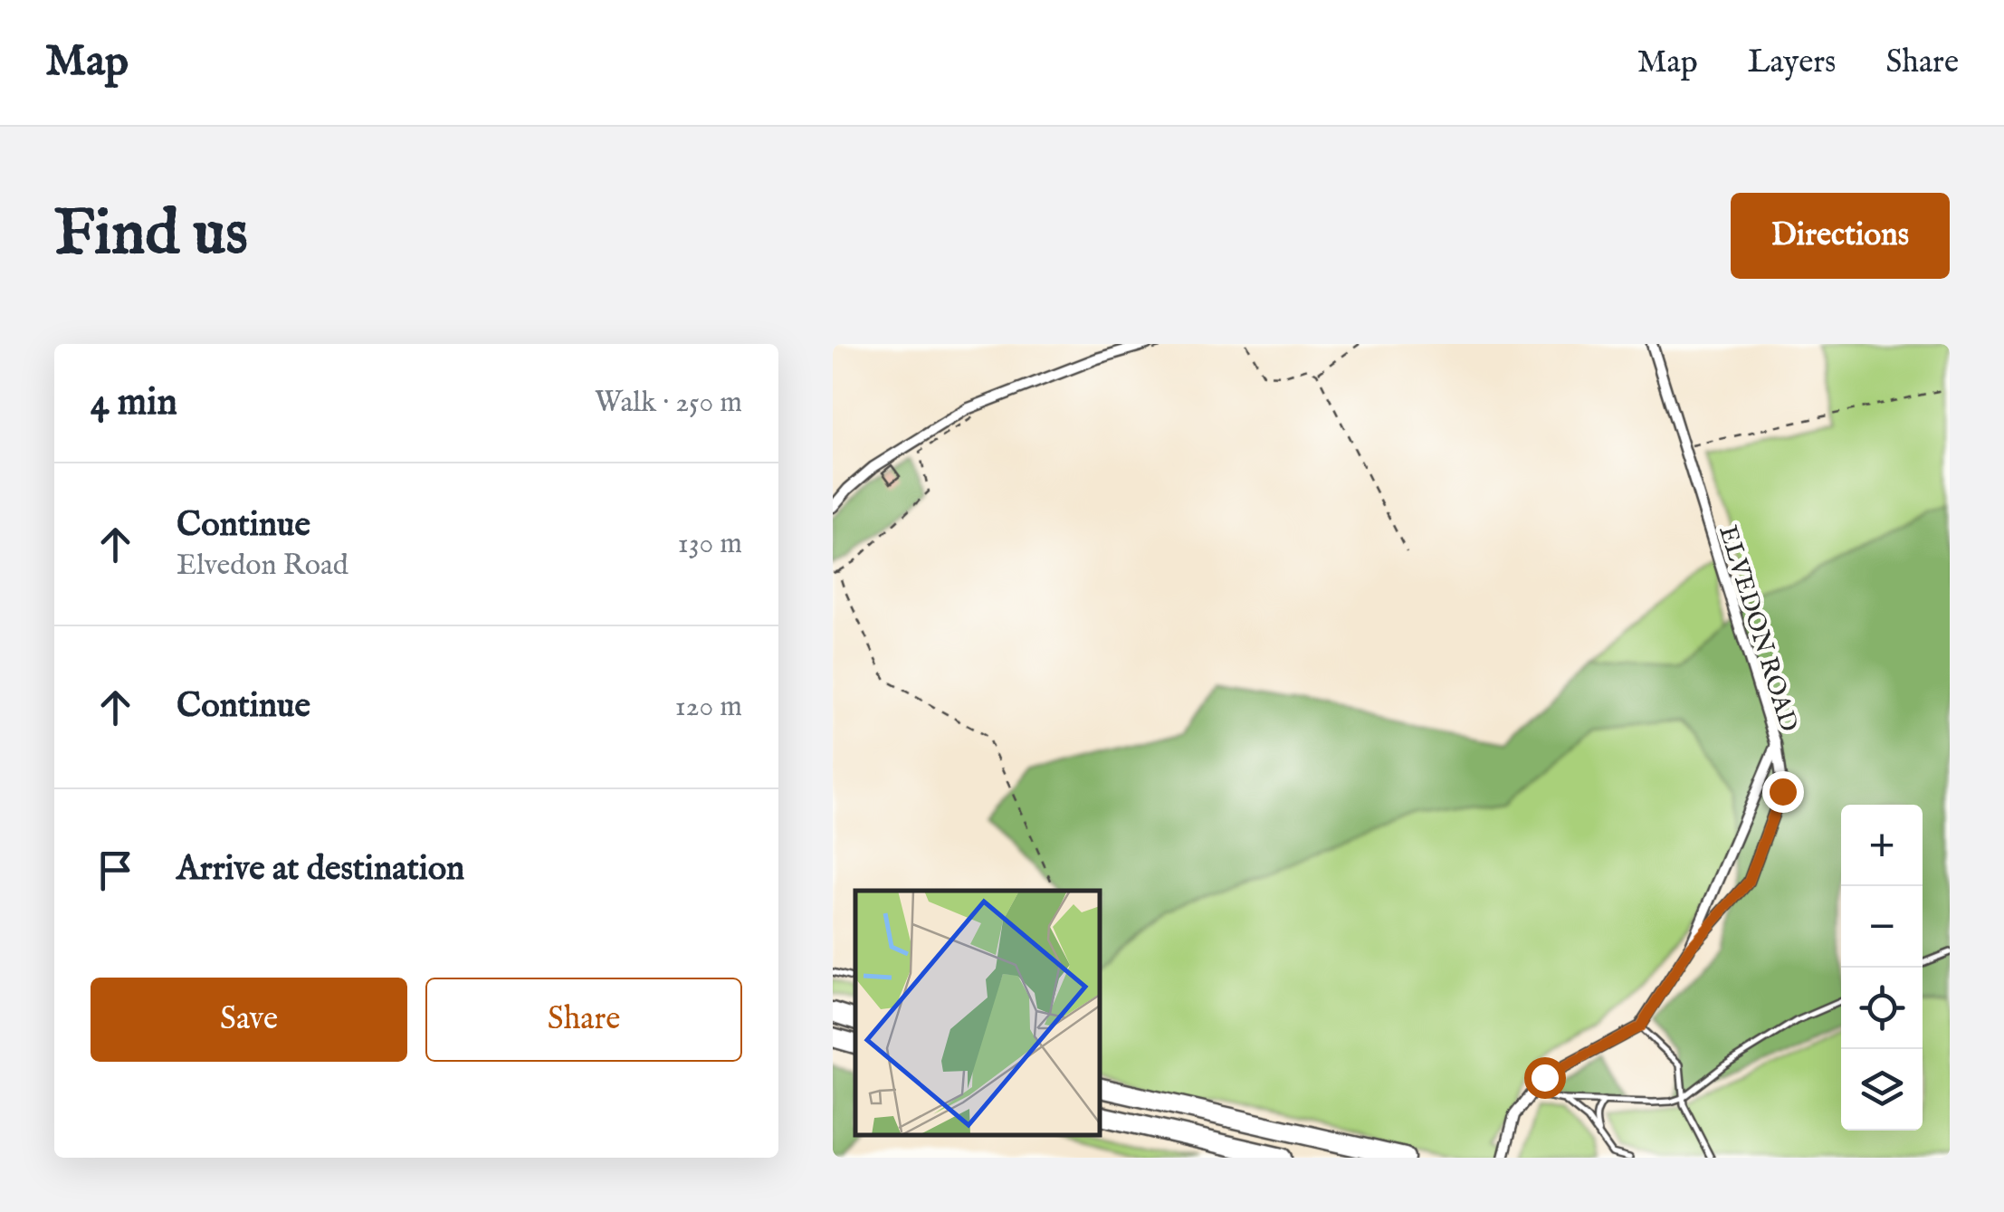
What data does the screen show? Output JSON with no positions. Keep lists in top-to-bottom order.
{
  "streets": {
    "street": ["ELVEDON ROAD"]
  },
  "page": {
    "header": "Map",
    "nav": ["Map", "Layers", "Share"],
    "buttons": [
      "Directions",
      ["Save", "Share"]
    ],
    "title": "Find us",
    "heading": ["4 min", "Walk · 250 m"],
    "list": [
      ["Continue", "Elvedon Road", "130 m"],
      ["Continue", "120 m"],
      "Arrive at destination"
    ],
    "map_buttons": ["+", "−"]
  }
}
